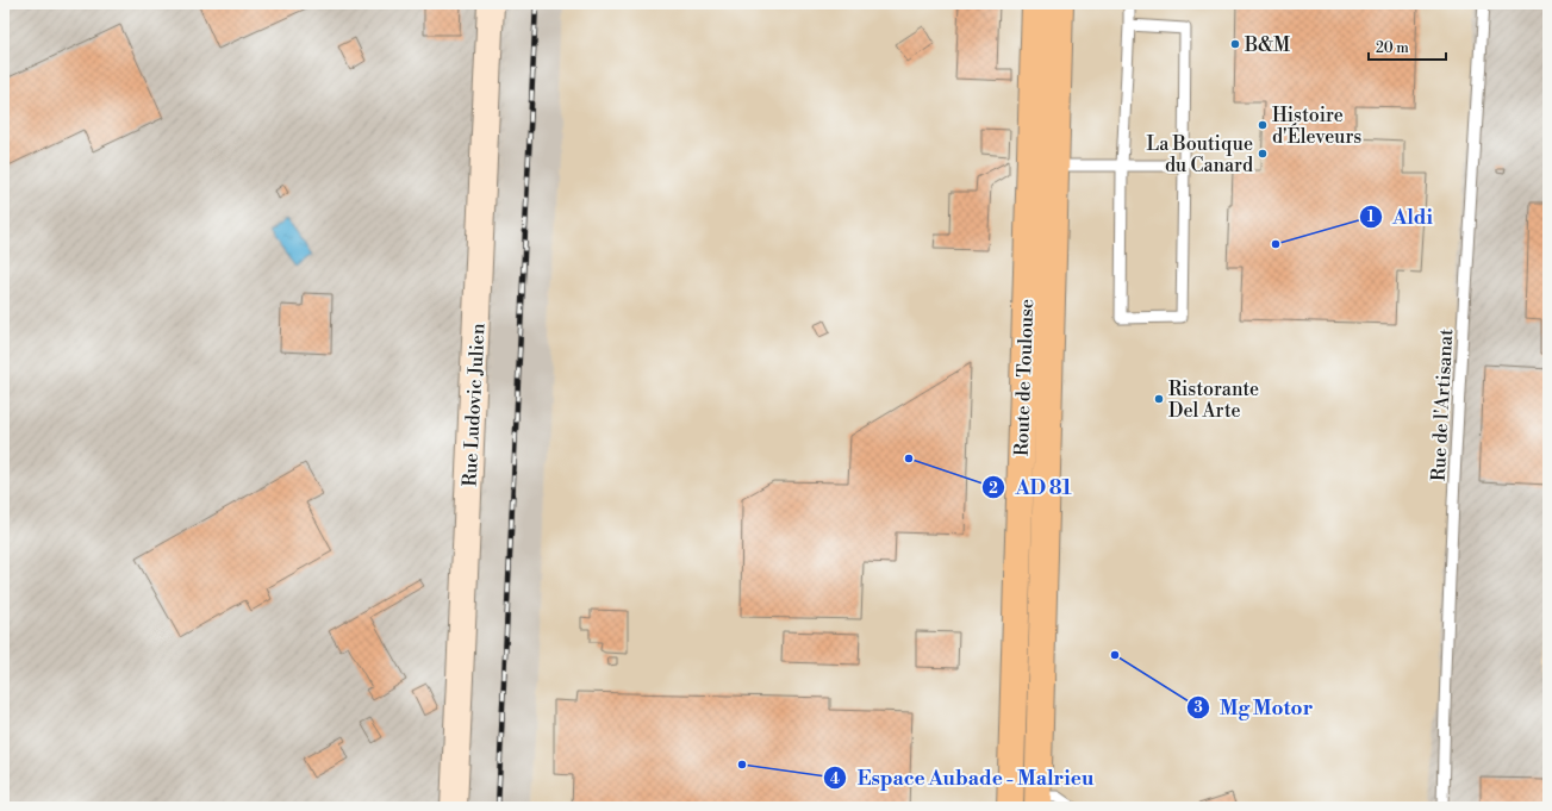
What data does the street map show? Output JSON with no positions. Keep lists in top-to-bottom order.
{
  "streets": {
    "main road": ["Route de Toulouse", "Rue Ludovic Julien"],
    "lane": ["Rue de l'Artisanat"]
  },
  "places": [
    "B&M",
    "Histoire d'Éleveurs",
    "La Boutique du Canard",
    "Aldi",
    "Ristorante Del Arte",
    "AD 81",
    "Mg Motor",
    "Espace Aubade - Malrieu"
  ],
  "scale_bar": "20 m"
}
